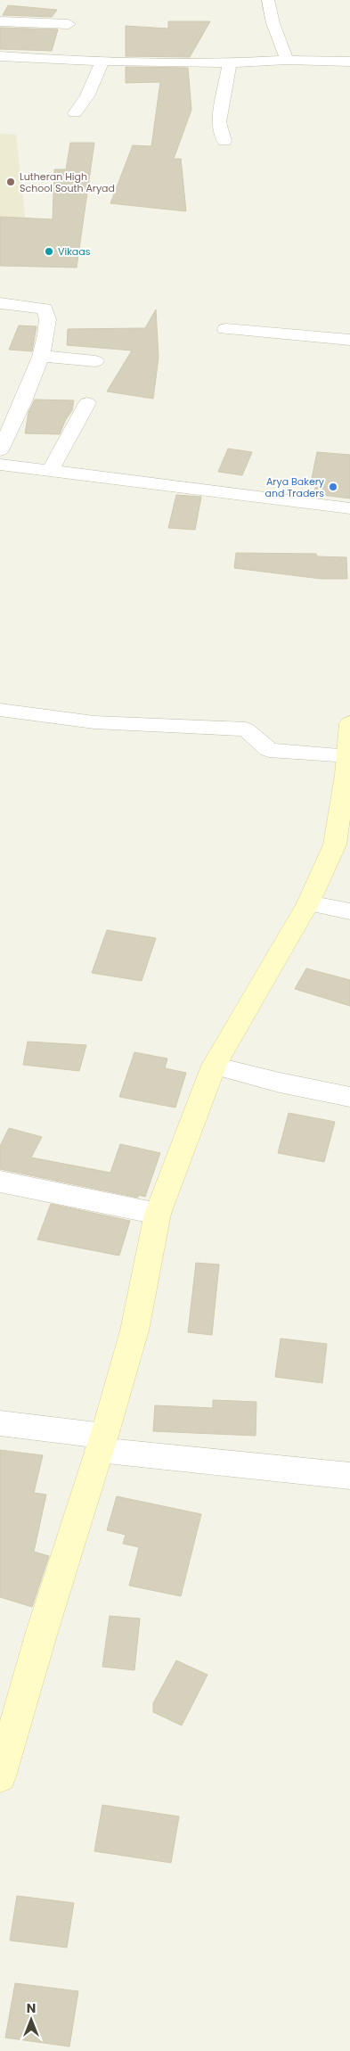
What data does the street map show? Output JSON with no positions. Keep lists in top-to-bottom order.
{
  "places": ["Lutheran High School South Aryad", "Vikaas", "Arya Bakery and Traders"],
  "north": "top"
}
